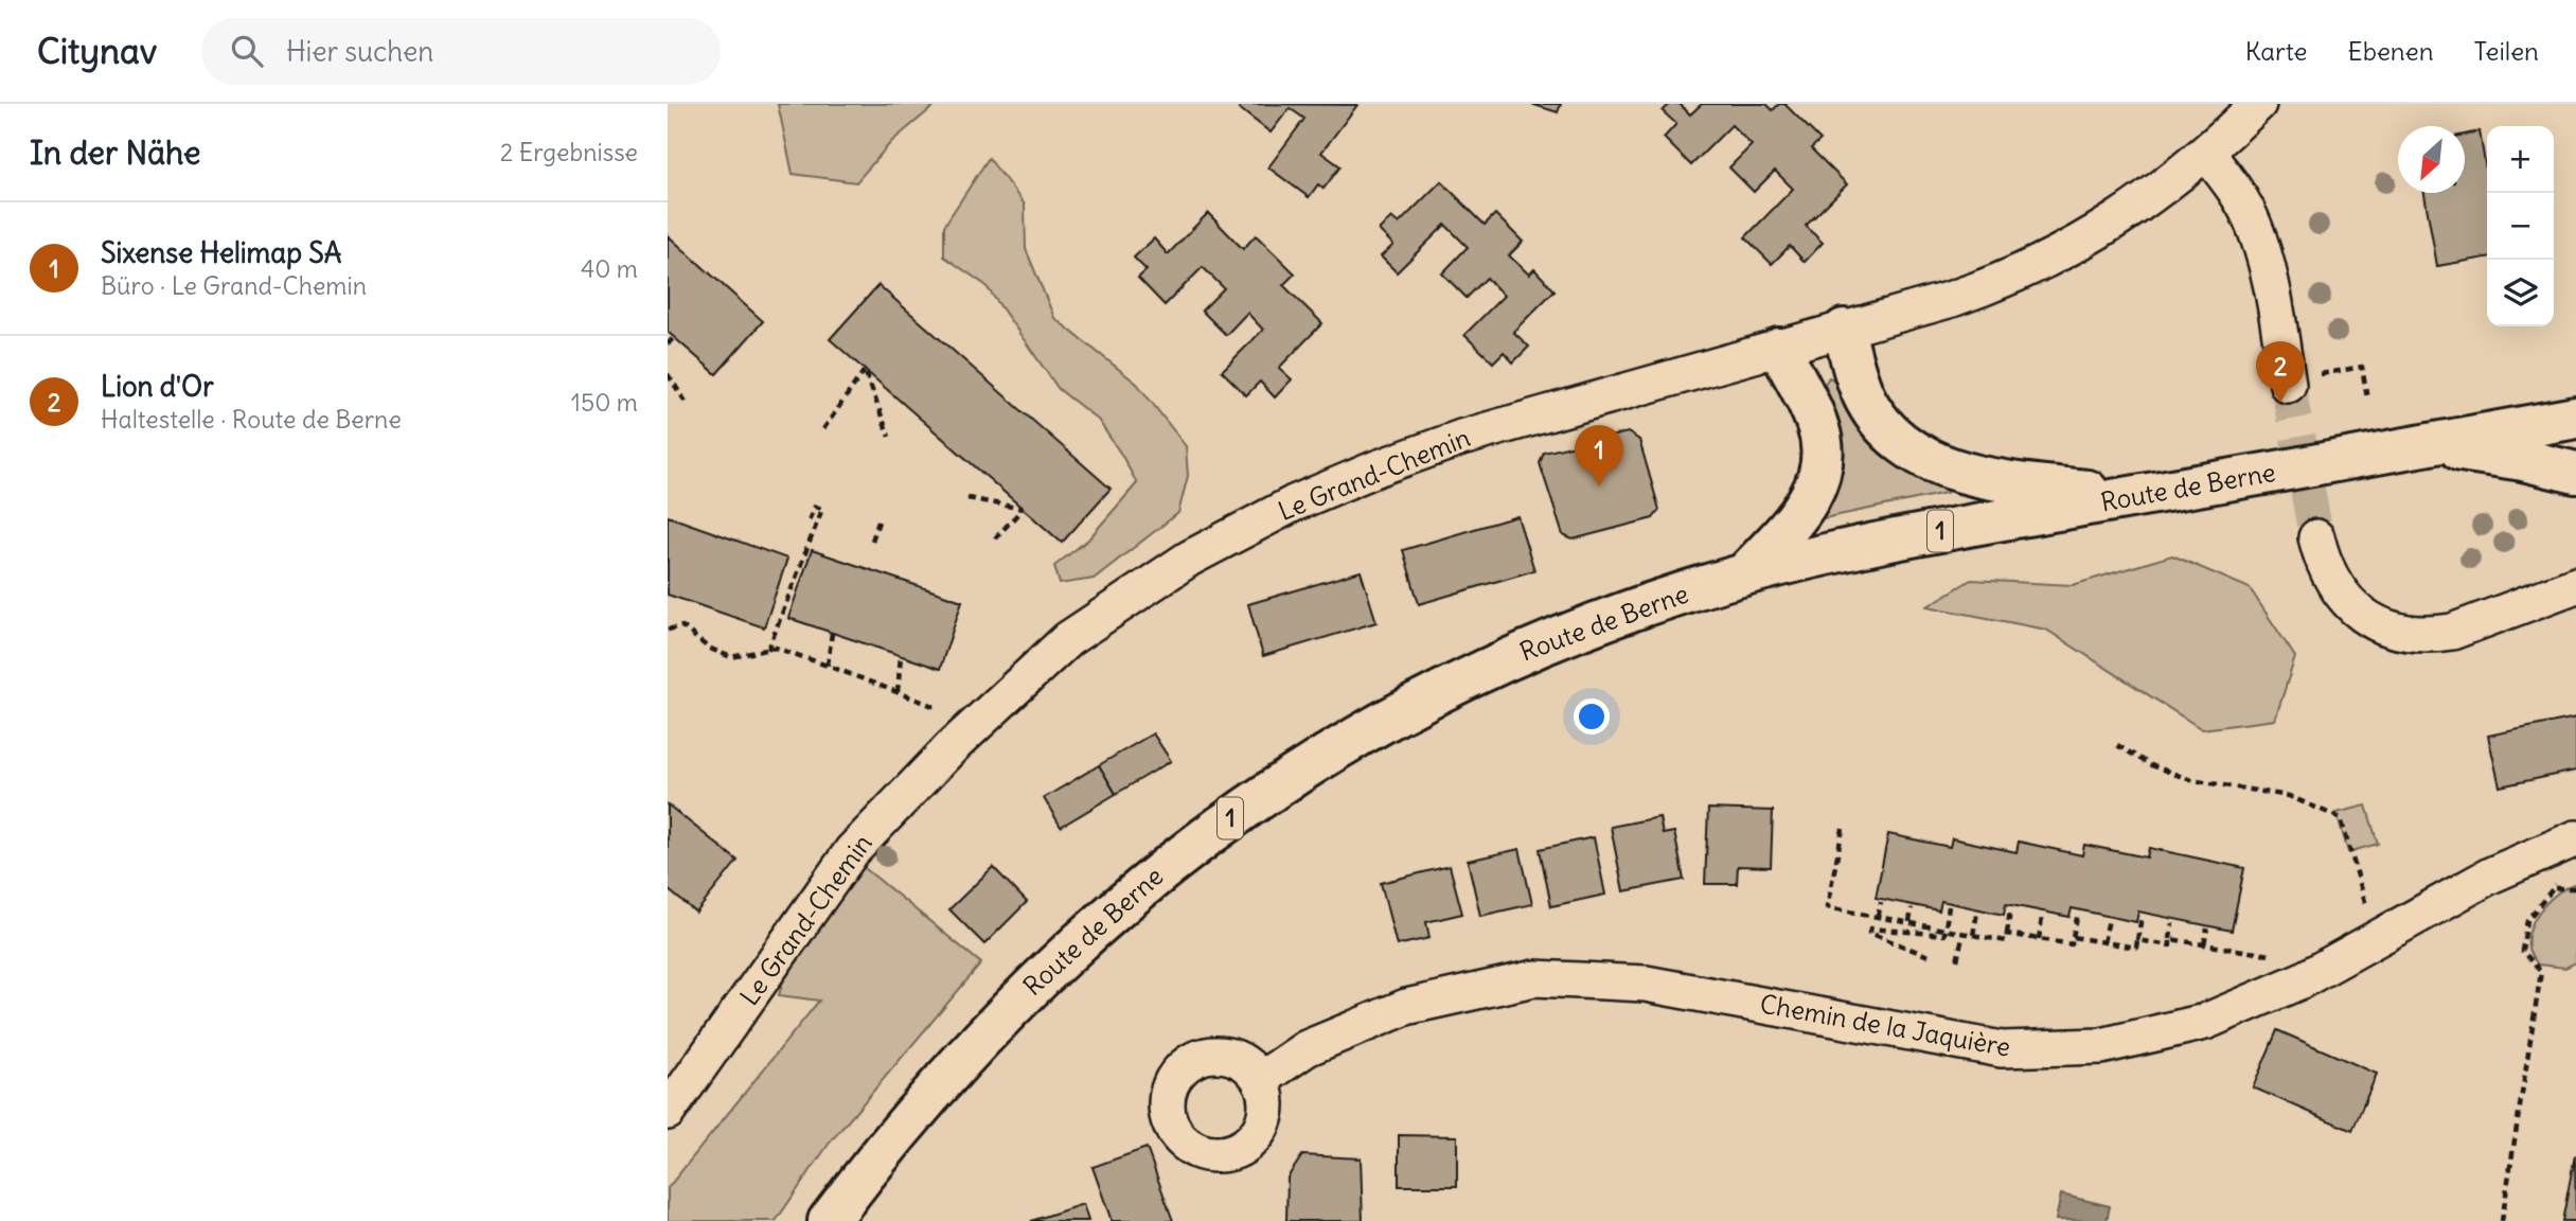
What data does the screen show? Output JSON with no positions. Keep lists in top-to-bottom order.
{
  "streets": {
    "main road": ["Route de Berne", "1"],
    "street": ["Le Grand-Chemin", "Chemin de la Jaquière"]
  },
  "north": "bottom left",
  "page": {
    "header": "Citynav",
    "search": "Hier suchen",
    "nav": ["Karte", "Ebenen", "Teilen"],
    "heading": ["In der Nähe", "2 Ergebnisse"],
    "map_buttons": ["+", "−"],
    "list": [
      {
        "mark": "1",
        "name": "Sixense Helimap SA",
        "note": "Büro · Le Grand-Chemin",
        "value": "40 m"
      },
      {
        "mark": "2",
        "name": "Lion d'Or",
        "note": "Haltestelle · Route de Berne",
        "value": "150 m"
      }
    ],
    "pins": ["2", "1"]
  }
}
